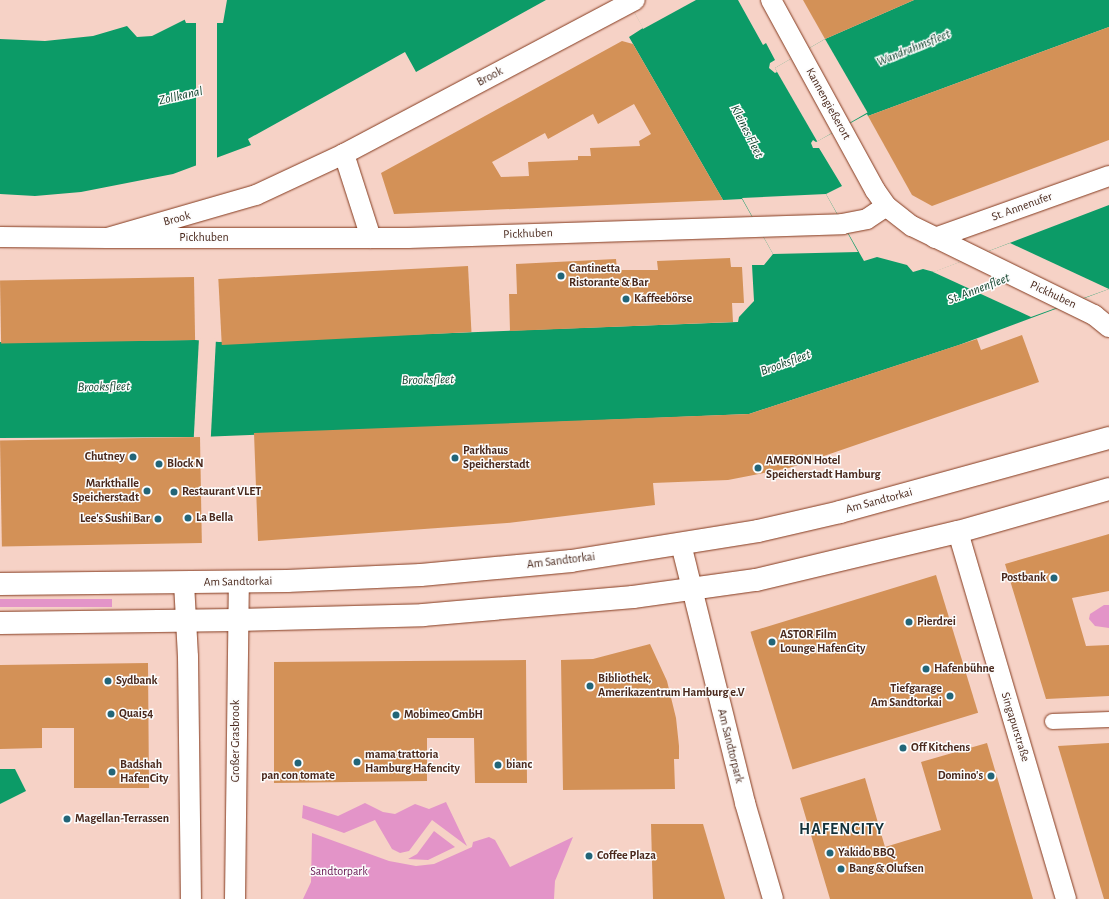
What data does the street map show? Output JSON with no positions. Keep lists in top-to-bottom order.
{
  "streets": {
    "main road": ["Am Sandtorkai"],
    "street": [
      "Brook",
      "Kannengießerort",
      "St. Annenufer",
      "Pickhuben",
      "Singapurstraße",
      "Großer Grasbrook",
      "Am Sandtorpark"
    ]
  },
  "crossings": [
    ["Brook", "Pickhuben"],
    ["Kannengießerort", "Pickhuben"],
    ["St. Annenufer", "Pickhuben"],
    ["Am Sandtorkai", "Großer Grasbrook"],
    ["Am Sandtorkai", "Am Sandtorpark"]
  ],
  "districts": ["HAFENCITY"],
  "water": [
    "Wandrahmsfleet",
    "Zollkanal",
    "Kleines Fleet",
    "St. Annenfleet",
    "Brooksfleet"
  ],
  "parks": ["Sandtorpark"],
  "places": [
    "Cantinetta Ristorante & Bar",
    "Kaffeebörse",
    "Chutney",
    "Parkhaus Speicherstadt",
    "Block N",
    "AMERON Hotel Speicherstadt Hamburg",
    "Markthalle Speicherstadt",
    "Restaurant VLET",
    "La Bella",
    "Lee's Sushi Bar",
    "Postbank",
    "Pierdrei",
    "ASTOR Film Lounge HafenCity",
    "Hafenbühne",
    "Sydbank",
    "Bibliothek, Amerikazentrum Hamburg e.V",
    "Tiefgarage Am Sandtorkai",
    "Quai54",
    "Mobimeo GmbH",
    "Off Kitchens",
    "mama trattoria Hamburg Hafencity",
    "pan con tomate",
    "bianc",
    "Badshah HafenCity",
    "Domino's",
    "Magellan-Terrassen",
    "Yakido BBQ",
    "Coffee Plaza",
    "Bang & Olufsen"
  ]
}
